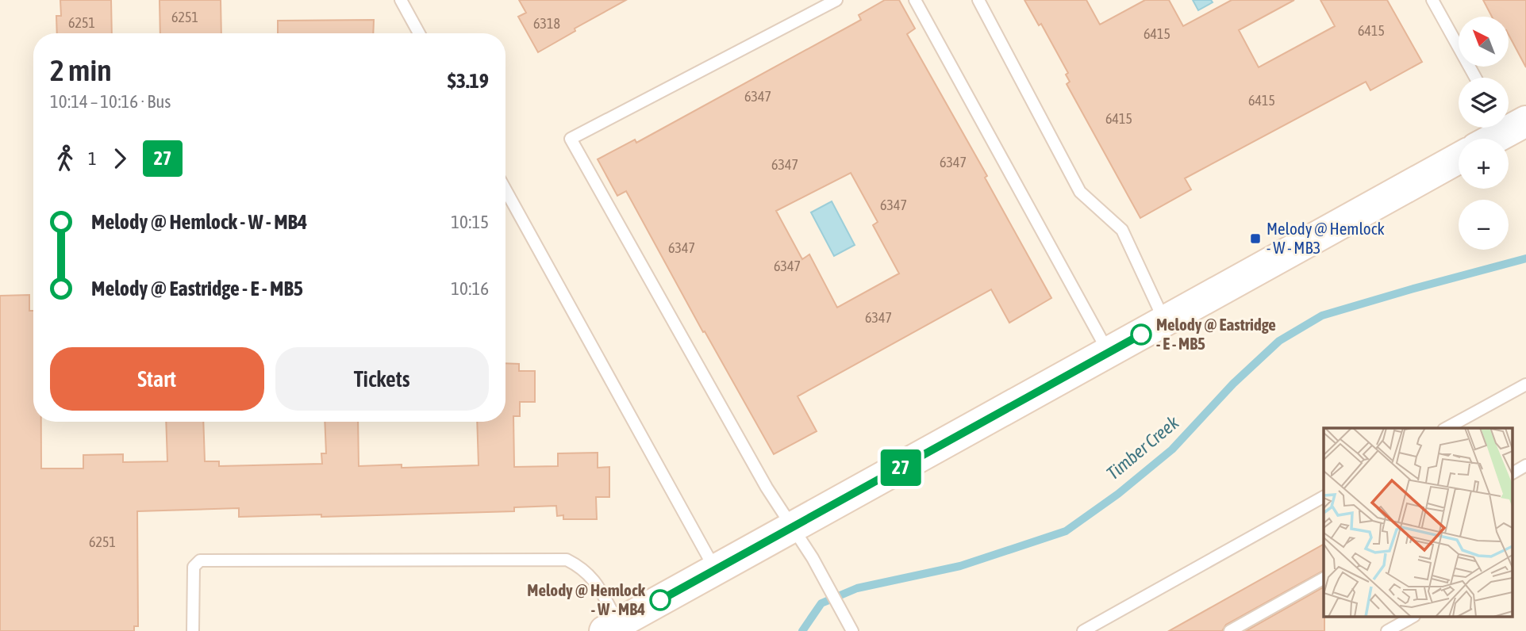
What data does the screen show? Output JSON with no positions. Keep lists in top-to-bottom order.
{
  "water": ["Timber Creek"],
  "places": {
    "transit": ["Melody @ Hemlock - W - MB3"],
    "other": ["Melody @ Eastridge - E - MB5", "Melody @ Hemlock - W - MB4"]
  },
  "lines": ["bus line 27"],
  "house_numbers": [
    "6251",
    "6251",
    "6318",
    "6415",
    "6415",
    "6347",
    "6415",
    "6415",
    "6347",
    "6347",
    "6347",
    "6347",
    "6347",
    "6347",
    "6251"
  ],
  "north": "top left",
  "page": {
    "on_map": "27",
    "map_buttons": ["+", "−"],
    "heading": ["2 min", "10:14 – 10:16 · Bus", "$3.19"],
    "legs": ["1", "27"],
    "list": [
      {
        "name": "Melody @ Hemlock - W - MB4",
        "value": "10:15"
      },
      {
        "name": "Melody @ Eastridge - E - MB5",
        "value": "10:16"
      }
    ],
    "buttons": ["Start", "Tickets"]
  }
}
